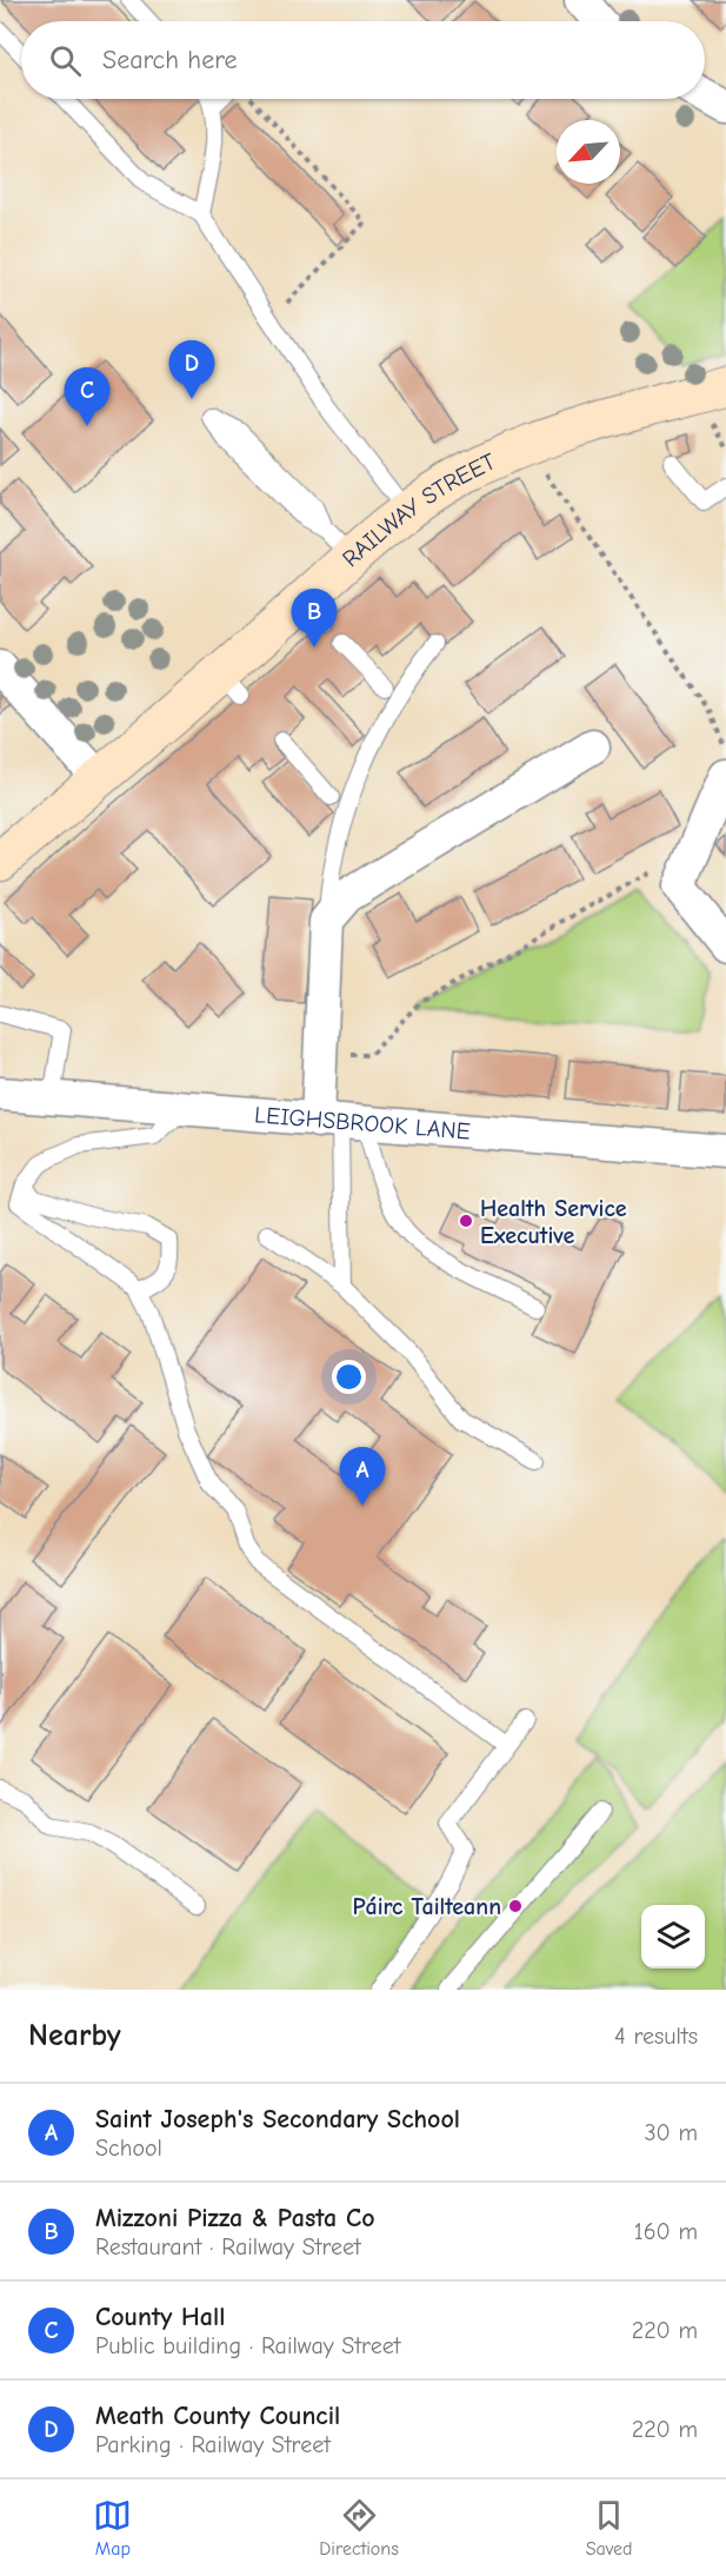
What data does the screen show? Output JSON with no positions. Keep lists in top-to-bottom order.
{
  "streets": {
    "main road": ["RAILWAY STREET"],
    "street": ["LEIGHSBROOK LANE"]
  },
  "places": ["Health Service Executive", "Páirc Tailteann"],
  "north": "bottom left",
  "page": {
    "search": "Search here",
    "pins": [
      "D",
      "C",
      "B",
      "A"
    ],
    "heading": ["Nearby", "4 results"],
    "list": [
      {
        "mark": "A",
        "name": "Saint Joseph's Secondary School",
        "note": "School",
        "value": "30 m"
      },
      {
        "mark": "B",
        "name": "Mizzoni Pizza & Pasta Co",
        "note": "Restaurant · Railway Street",
        "value": "160 m"
      },
      {
        "mark": "C",
        "name": "County Hall",
        "note": "Public building · Railway Street",
        "value": "220 m"
      },
      {
        "mark": "D",
        "name": "Meath County Council",
        "note": "Parking · Railway Street",
        "value": "220 m"
      }
    ],
    "nav": ["Map", "Directions", "Saved"]
  }
}
